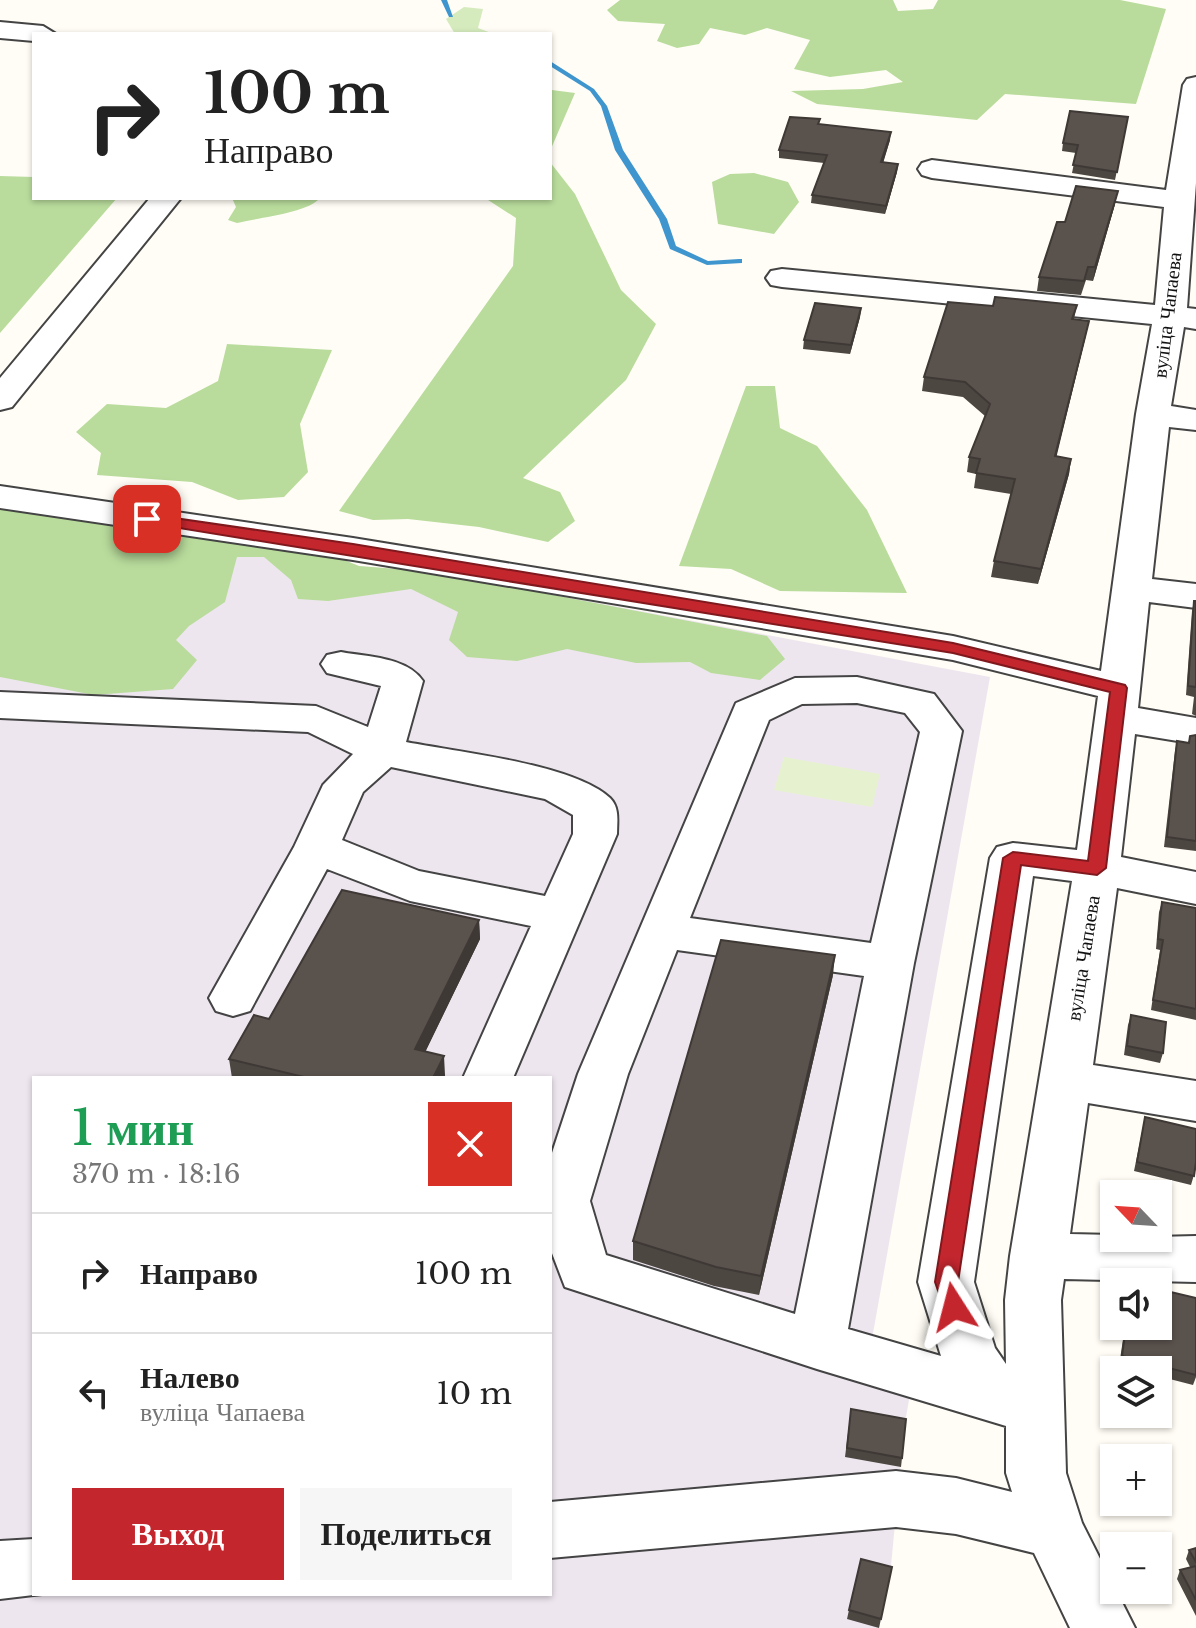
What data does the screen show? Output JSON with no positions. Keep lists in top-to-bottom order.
{
  "streets": {
    "street": ["вуліца Чапаева"]
  },
  "north": "top left",
  "page": {
    "turn": ["100 m", "Направо"],
    "heading": ["1 мин", "370 m · 18:16"],
    "map_buttons": ["+", "−"],
    "list": [
      {
        "name": "Направо",
        "value": "100 m"
      },
      {
        "name": "Налево",
        "note": "вуліца Чапаева",
        "value": "10 m"
      }
    ],
    "buttons": ["Выход", "Поделиться"]
  }
}
